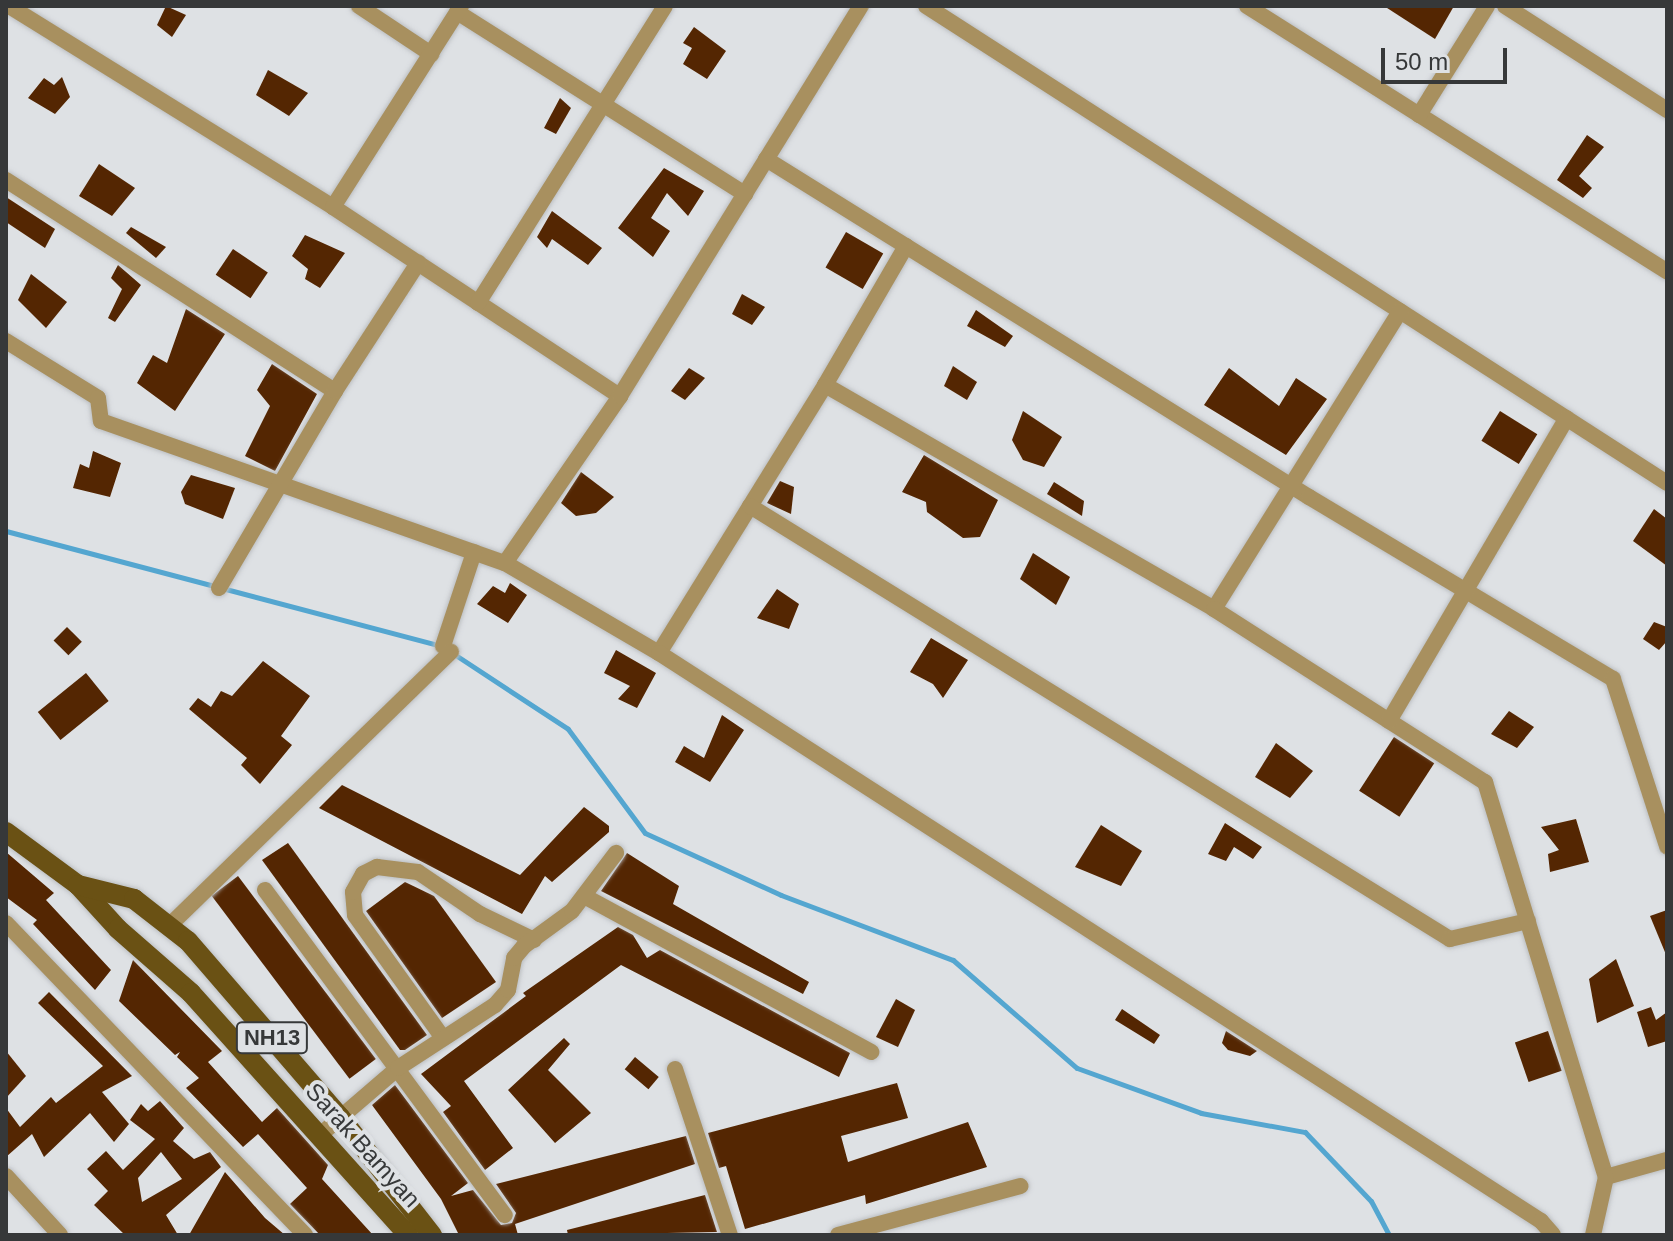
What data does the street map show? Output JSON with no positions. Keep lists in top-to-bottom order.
{
  "streets": {
    "main road": ["NH13", "Sarak Bamyan"]
  },
  "crossings": [
    ["NH13", "Sarak Bamyan"]
  ],
  "scale_bar": "50 m"
}
